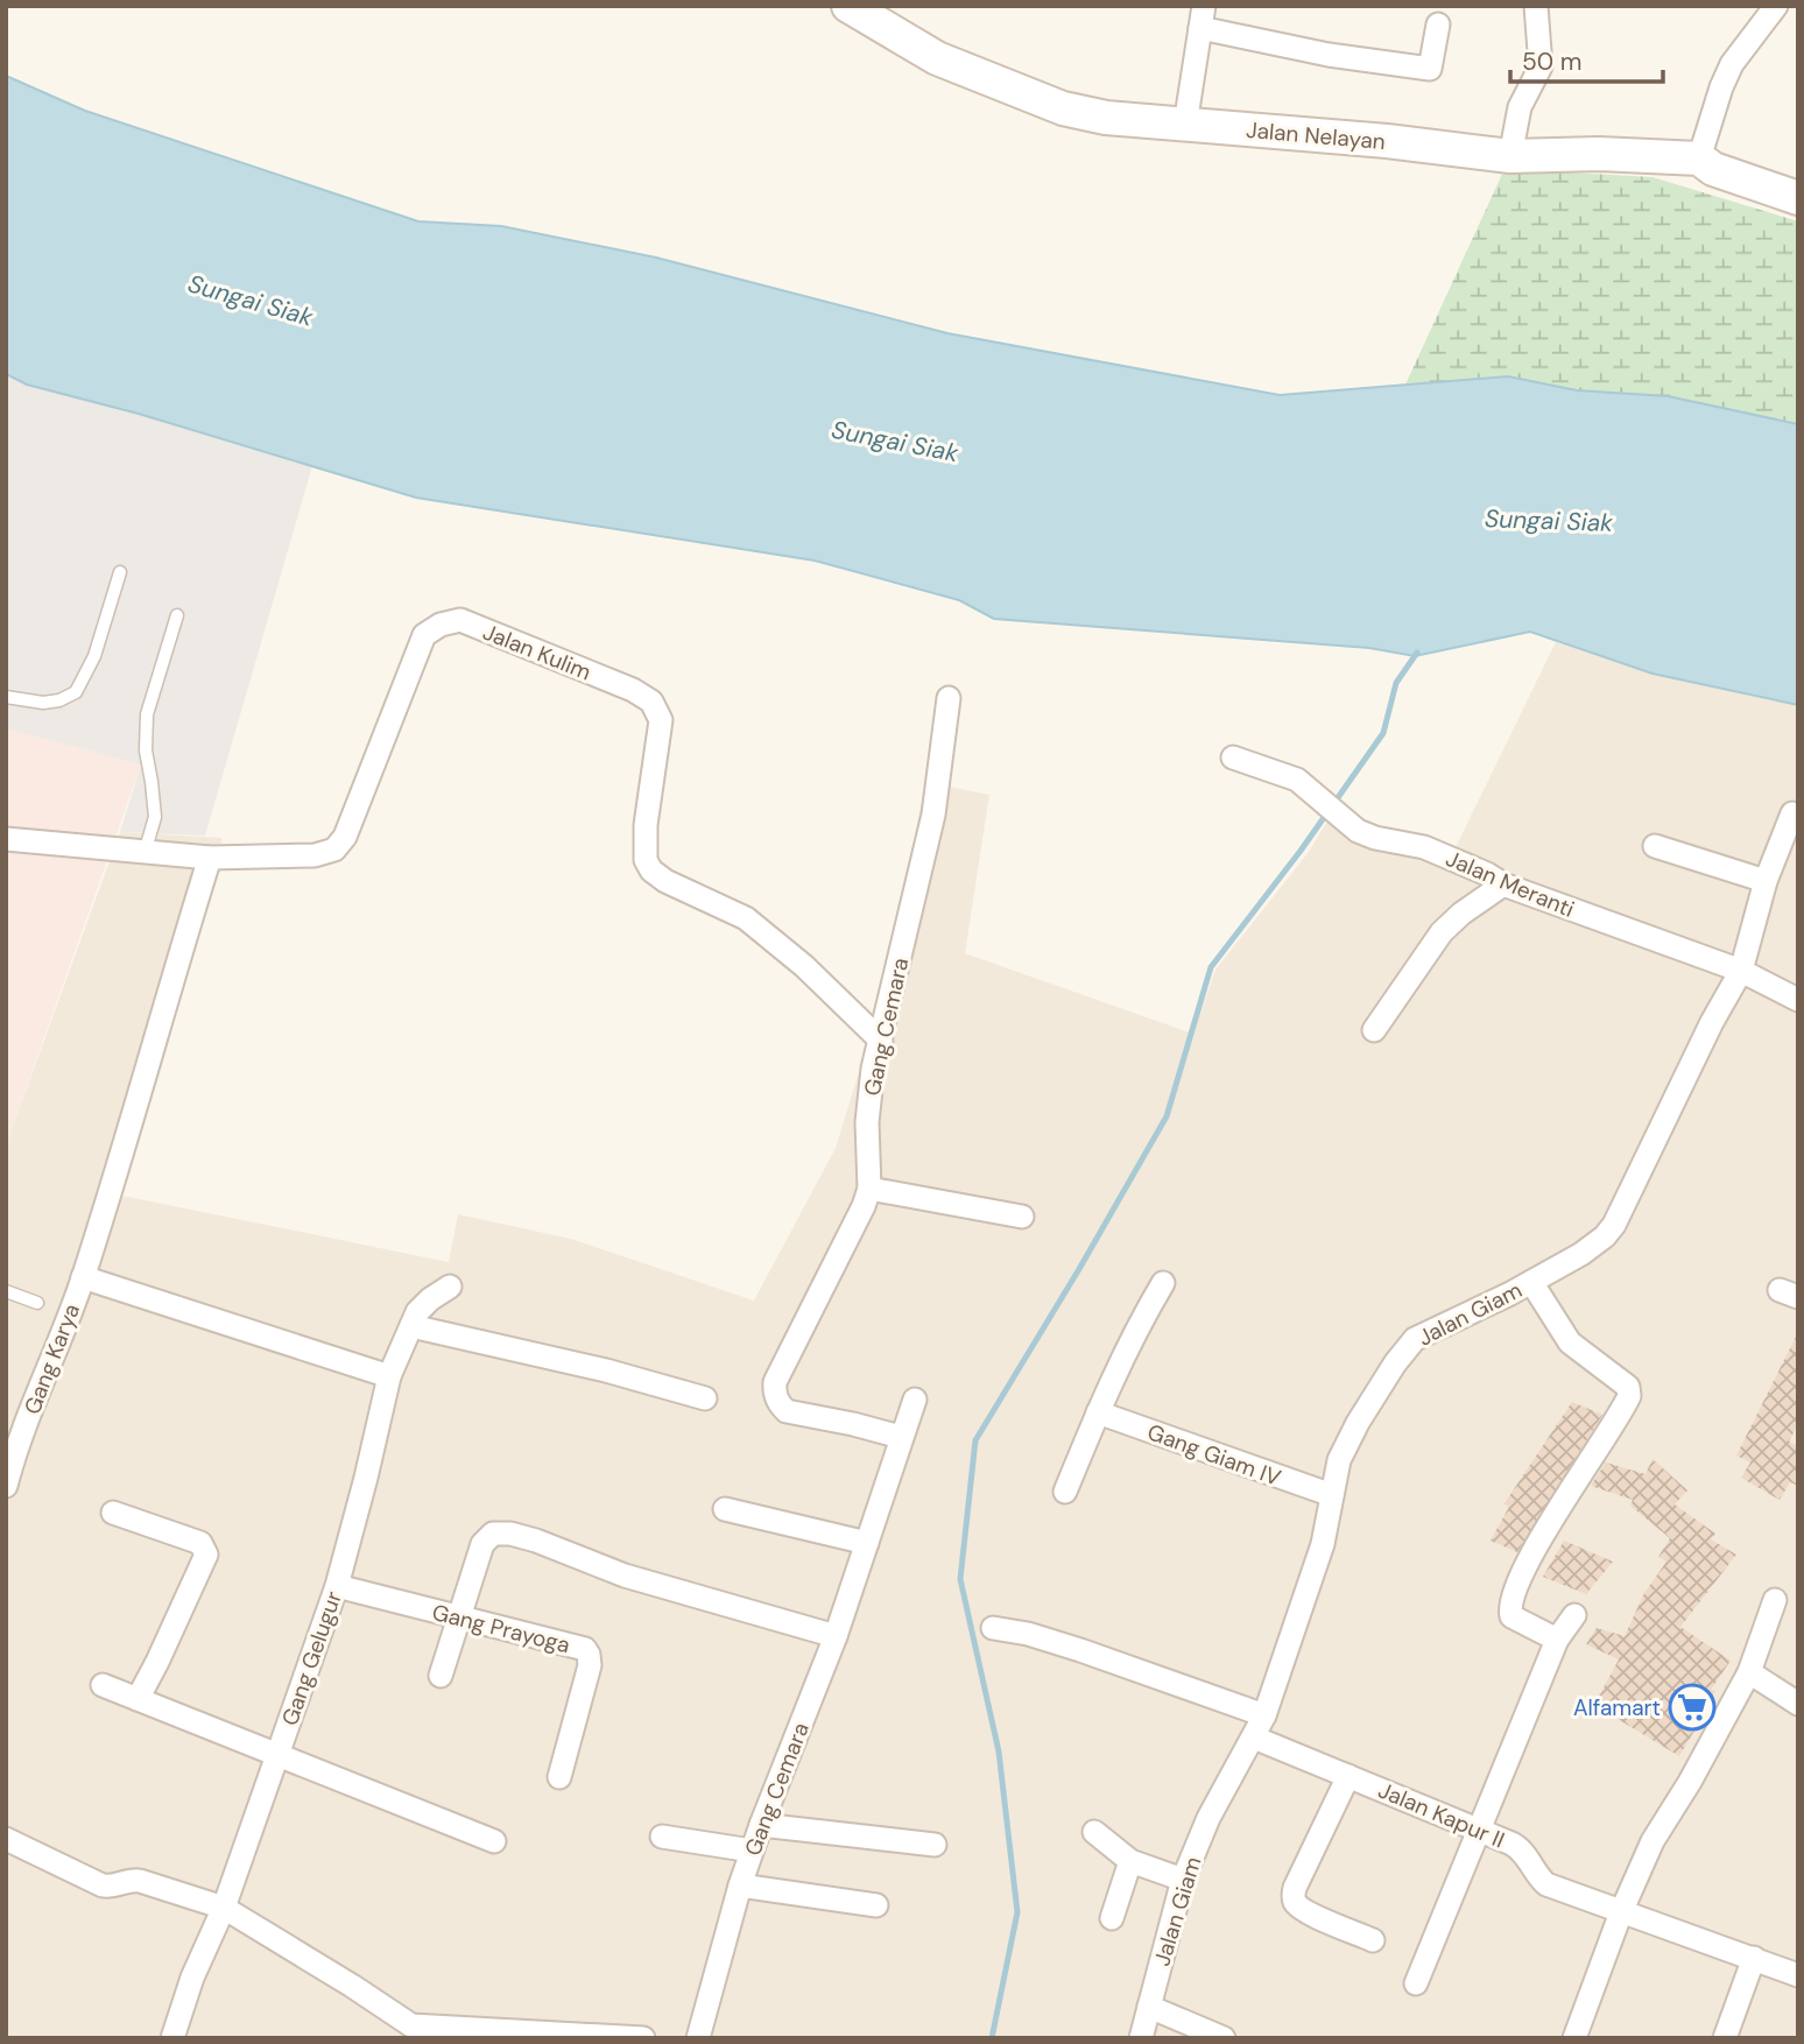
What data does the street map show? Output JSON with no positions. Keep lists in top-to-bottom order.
{
  "streets": {
    "main road": ["Jalan Nelayan"],
    "street": [
      "Jalan Kulim",
      "Jalan Meranti",
      "Gang Cemara",
      "Jalan Giam",
      "Gang Karya",
      "Gang Giam IV",
      "Gang Prayoga",
      "Gang Gelugur",
      "Jalan Kapur II"
    ]
  },
  "crossings": [
    ["Jalan Kulim", "Gang Cemara"],
    ["Jalan Kulim", "Gang Karya"],
    ["Jalan Meranti", "Jalan Giam"],
    ["Jalan Giam", "Gang Giam IV"],
    ["Jalan Giam", "Jalan Kapur II"],
    ["Gang Prayoga", "Gang Gelugur"]
  ],
  "water": ["Sungai Siak"],
  "places": {
    "supermarket": ["Alfamart"]
  },
  "scale_bar": "50 m"
}
